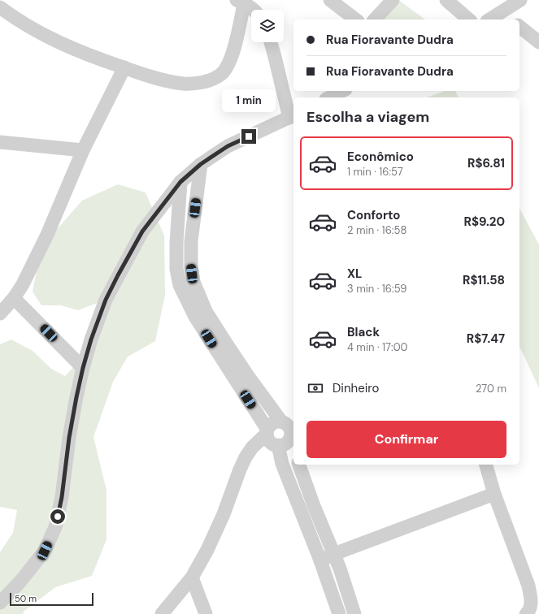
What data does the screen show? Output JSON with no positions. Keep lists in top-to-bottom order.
{
  "scale_bar": "50 m",
  "page": {
    "banner": ["Rua Fioravante Dudra", "Rua Fioravante Dudra"],
    "bubble": "1 min",
    "heading": "Escolha a viagem",
    "list": [
      {
        "name": "Econômico",
        "note": "1 min · 16:57",
        "value": "R$6.81"
      },
      {
        "name": "Conforto",
        "note": "2 min · 16:58",
        "value": "R$9.20"
      },
      {
        "name": "XL",
        "note": "3 min · 16:59",
        "value": "R$11.58"
      },
      {
        "name": "Black",
        "note": "4 min · 17:00",
        "value": "R$7.47"
      }
    ],
    "pay": ["Dinheiro", "270 m"],
    "buttons": "Confirmar",
    "scale": "50 m"
  }
}
